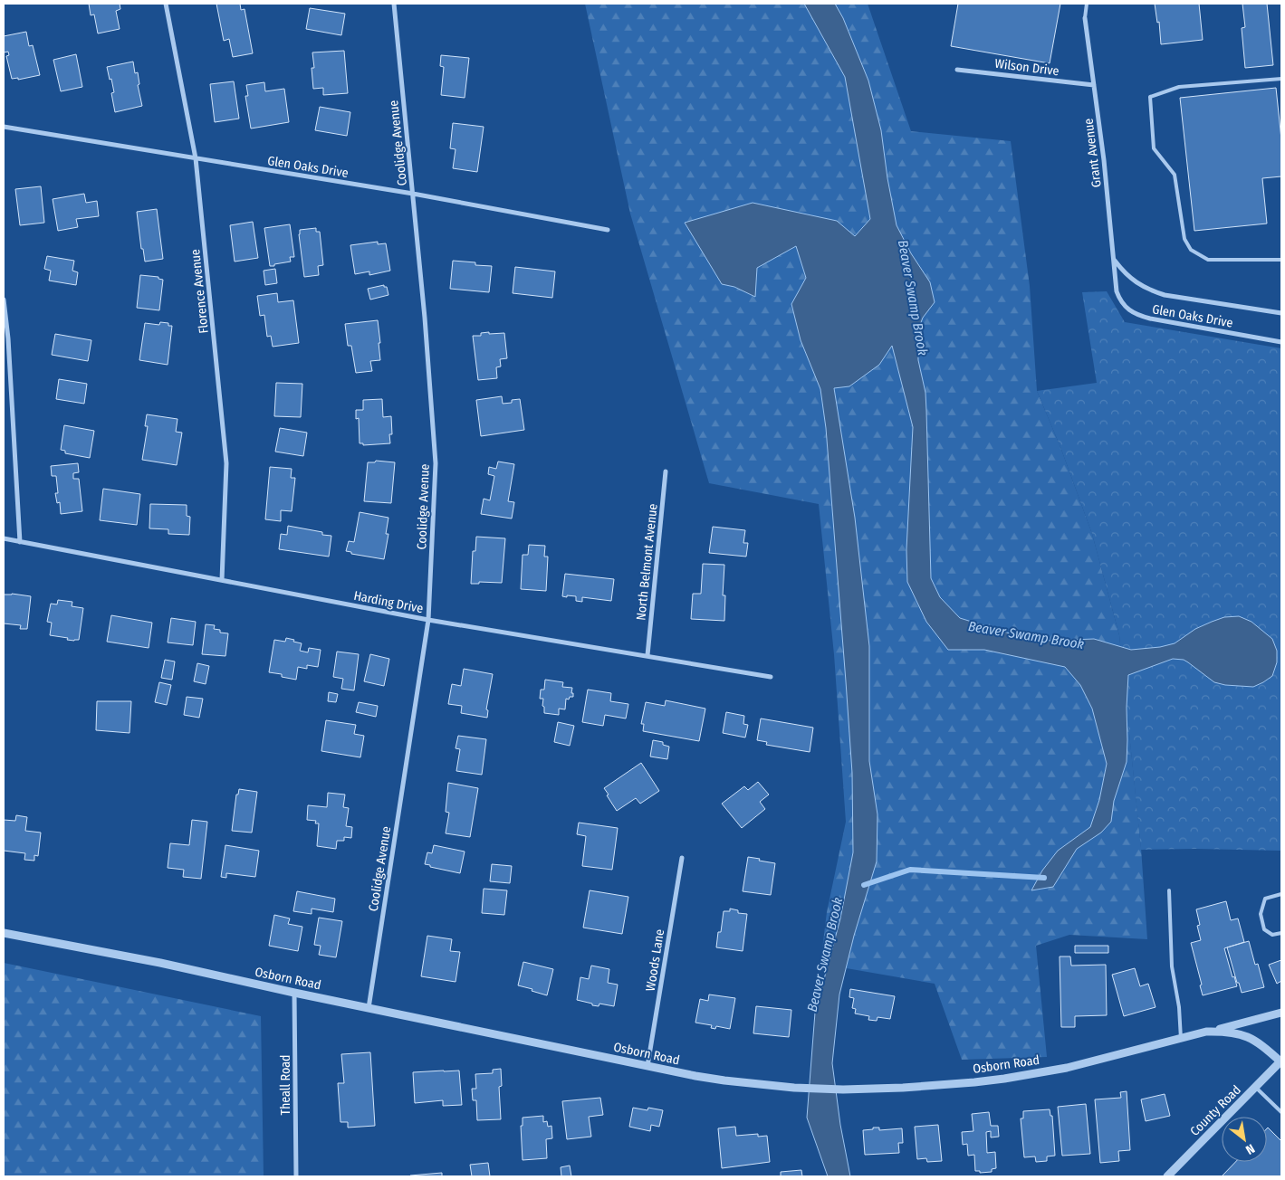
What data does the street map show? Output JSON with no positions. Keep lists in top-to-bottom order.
{
  "streets": {
    "street": [
      "Wilson Drive",
      "Coolidge Avenue",
      "Grant Avenue",
      "Glen Oaks Drive",
      "Florence Avenue",
      "North Belmont Avenue",
      "Harding Drive",
      "Woods Lane",
      "Osborn Road",
      "Theall Road",
      "County Road"
    ]
  },
  "crossings": [
    ["Wilson Drive", "Grant Avenue"],
    ["Coolidge Avenue", "Glen Oaks Drive"],
    ["Coolidge Avenue", "Harding Drive"],
    ["Coolidge Avenue", "Osborn Road"],
    ["Grant Avenue", "Glen Oaks Drive"],
    ["Glen Oaks Drive", "Florence Avenue"],
    ["Florence Avenue", "Harding Drive"],
    ["North Belmont Avenue", "Harding Drive"],
    ["Woods Lane", "Osborn Road"],
    ["Osborn Road", "Theall Road"],
    ["Osborn Road", "County Road"]
  ],
  "water": ["Beaver Swamp Brook"],
  "north": "bottom right"
}
